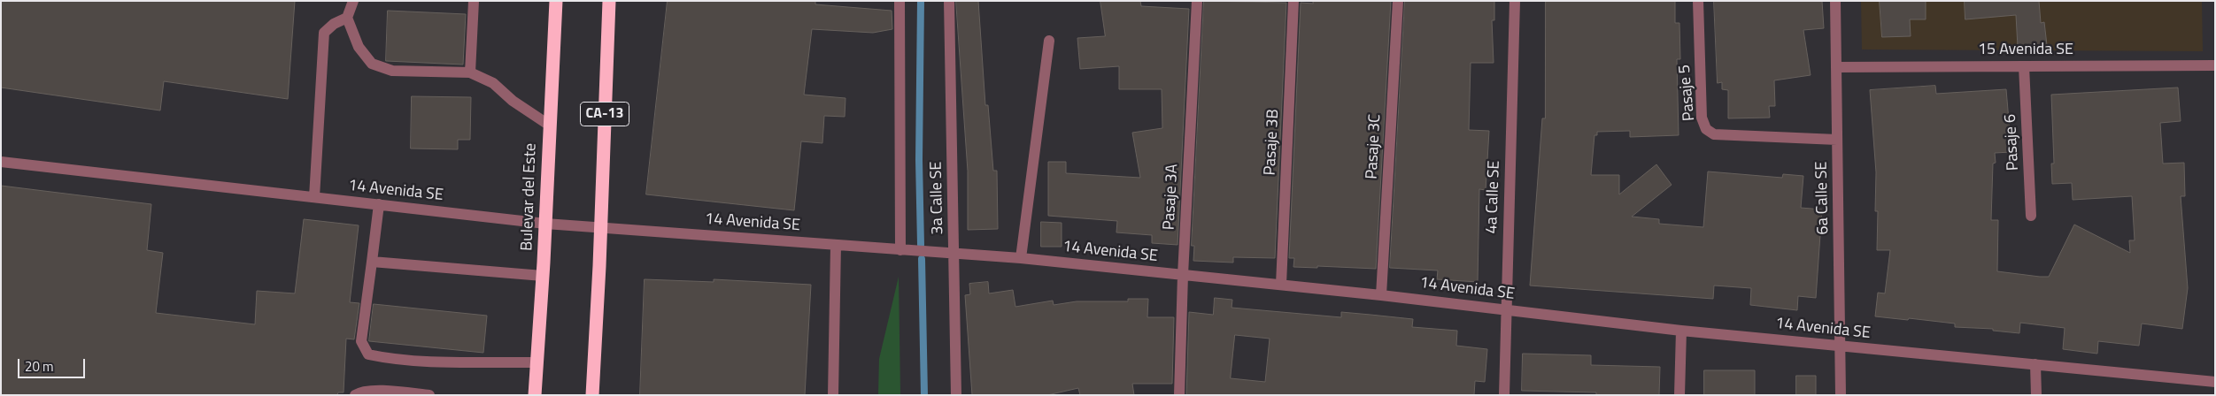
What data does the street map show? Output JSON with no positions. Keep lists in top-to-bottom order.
{
  "streets": {
    "highway": ["CA-13", "Bulevar del Este"],
    "street": [
      "15 Avenida SE",
      "Pasaje 5",
      "Pasaje 3B",
      "Pasaje 6",
      "Pasaje 3C",
      "14 Avenida SE",
      "Pasaje 3A",
      "4a Calle SE",
      "3a Calle SE",
      "6a Calle SE"
    ]
  },
  "crossings": [
    ["15 Avenida SE", "Pasaje 6"],
    ["15 Avenida SE", "6a Calle SE"],
    ["Pasaje 5", "6a Calle SE"],
    ["CA-13", "14 Avenida SE"],
    ["Pasaje 3B", "14 Avenida SE"],
    ["Pasaje 3C", "14 Avenida SE"],
    ["14 Avenida SE", "Bulevar del Este"],
    ["14 Avenida SE", "Pasaje 3A"],
    ["14 Avenida SE", "4a Calle SE"],
    ["14 Avenida SE", "3a Calle SE"],
    ["14 Avenida SE", "6a Calle SE"]
  ],
  "scale_bar": "20 m"
}
